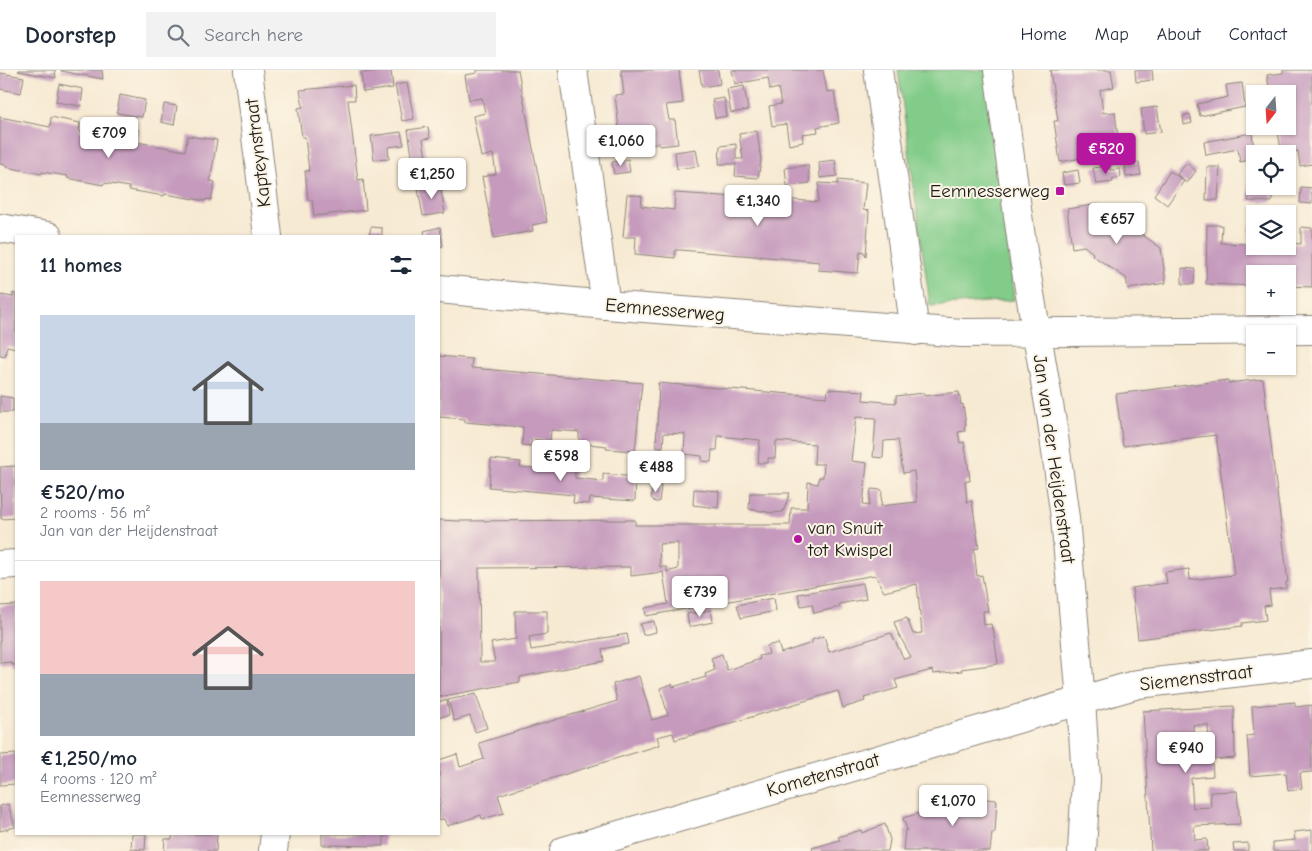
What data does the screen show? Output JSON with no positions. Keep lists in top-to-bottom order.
{
  "streets": {
    "street": [
      "Kapteynstraat",
      "Eemnesserweg",
      "Jan van der Heijdenstraat",
      "Siemensstraat",
      "Kometenstraat"
    ]
  },
  "crossings": [
    ["Eemnesserweg", "Jan van der Heijdenstraat"],
    ["Jan van der Heijdenstraat", "Siemensstraat"],
    ["Jan van der Heijdenstraat", "Kometenstraat"],
    ["Siemensstraat", "Kometenstraat"]
  ],
  "places": {
    "transit": ["Eemnesserweg"],
    "other": ["van Snuit tot Kwispel"]
  },
  "north": "bottom",
  "page": {
    "header": "Doorstep",
    "search": "Search here",
    "nav": [
      "Home",
      "Map",
      "About",
      "Contact"
    ],
    "map_buttons": ["+", "−"],
    "price": [
      "€709",
      "€1,060",
      "€520",
      "€1,250",
      "€1,340",
      "€657",
      "€598",
      "€488",
      "€739",
      "€940",
      "€1,070"
    ],
    "heading": "11 homes",
    "list": [
      {
        "name": "€520/mo",
        "note": "2 rooms · 56 m² · Jan van der Heijdenstraat"
      },
      {
        "name": "€1,250/mo",
        "note": "4 rooms · 120 m² · Eemnesserweg"
      }
    ]
  }
}
